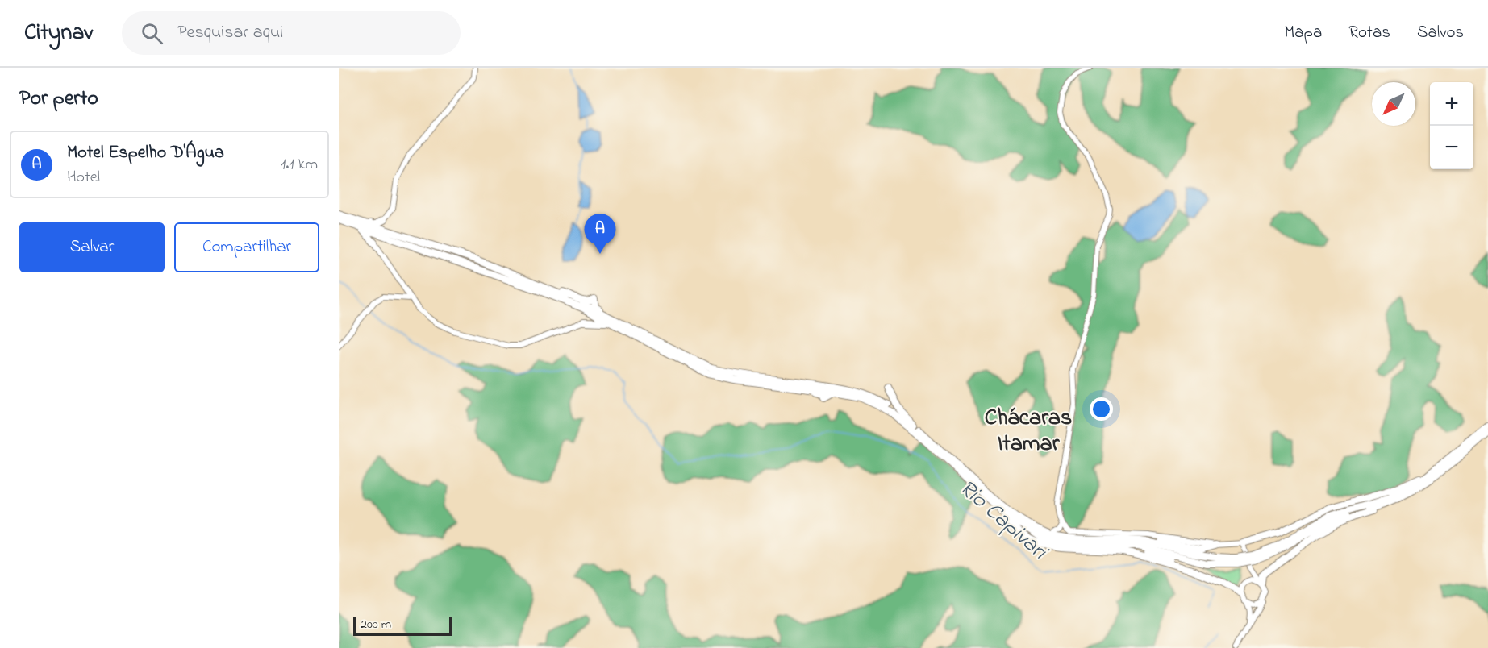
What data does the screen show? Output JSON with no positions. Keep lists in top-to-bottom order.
{
  "districts": ["Chácaras Itamar"],
  "water": ["Rio Capivari"],
  "scale_bar": "200 m",
  "north": "bottom left",
  "page": {
    "header": "Citynav",
    "search": "Pesquisar aqui",
    "nav": ["Mapa", "Rotas", "Salvos"],
    "heading": "Por perto",
    "map_buttons": ["+", "−"],
    "list": [
      {
        "mark": "A",
        "name": "Motel Espelho D'Água",
        "note": "Hotel",
        "value": "1.1 km"
      }
    ],
    "buttons": ["Salvar", "Compartilhar"],
    "pins": "A",
    "scale": "200 m"
  }
}
